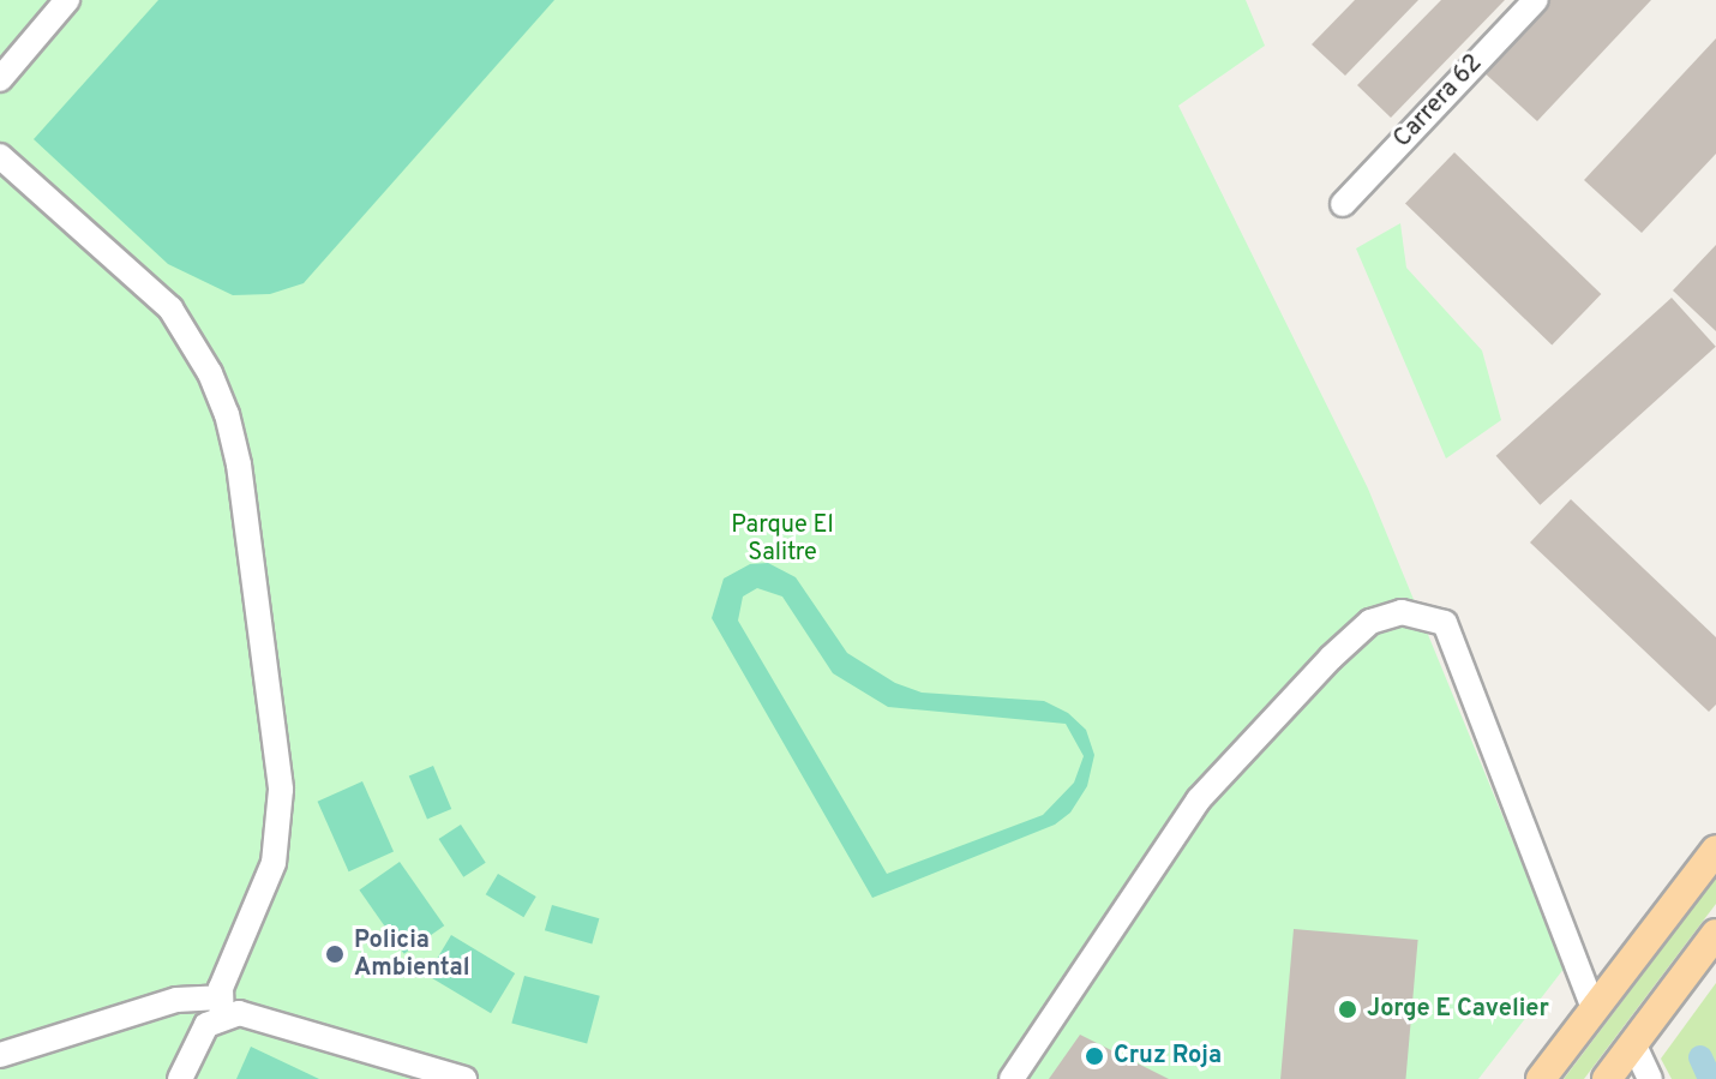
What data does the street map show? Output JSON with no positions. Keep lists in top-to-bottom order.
{
  "streets": {
    "street": ["Carrera 62"]
  },
  "parks": ["Parque El Salitre"],
  "places": ["Policia Ambiental", "Jorge E Cavelier", "Cruz Roja"]
}
